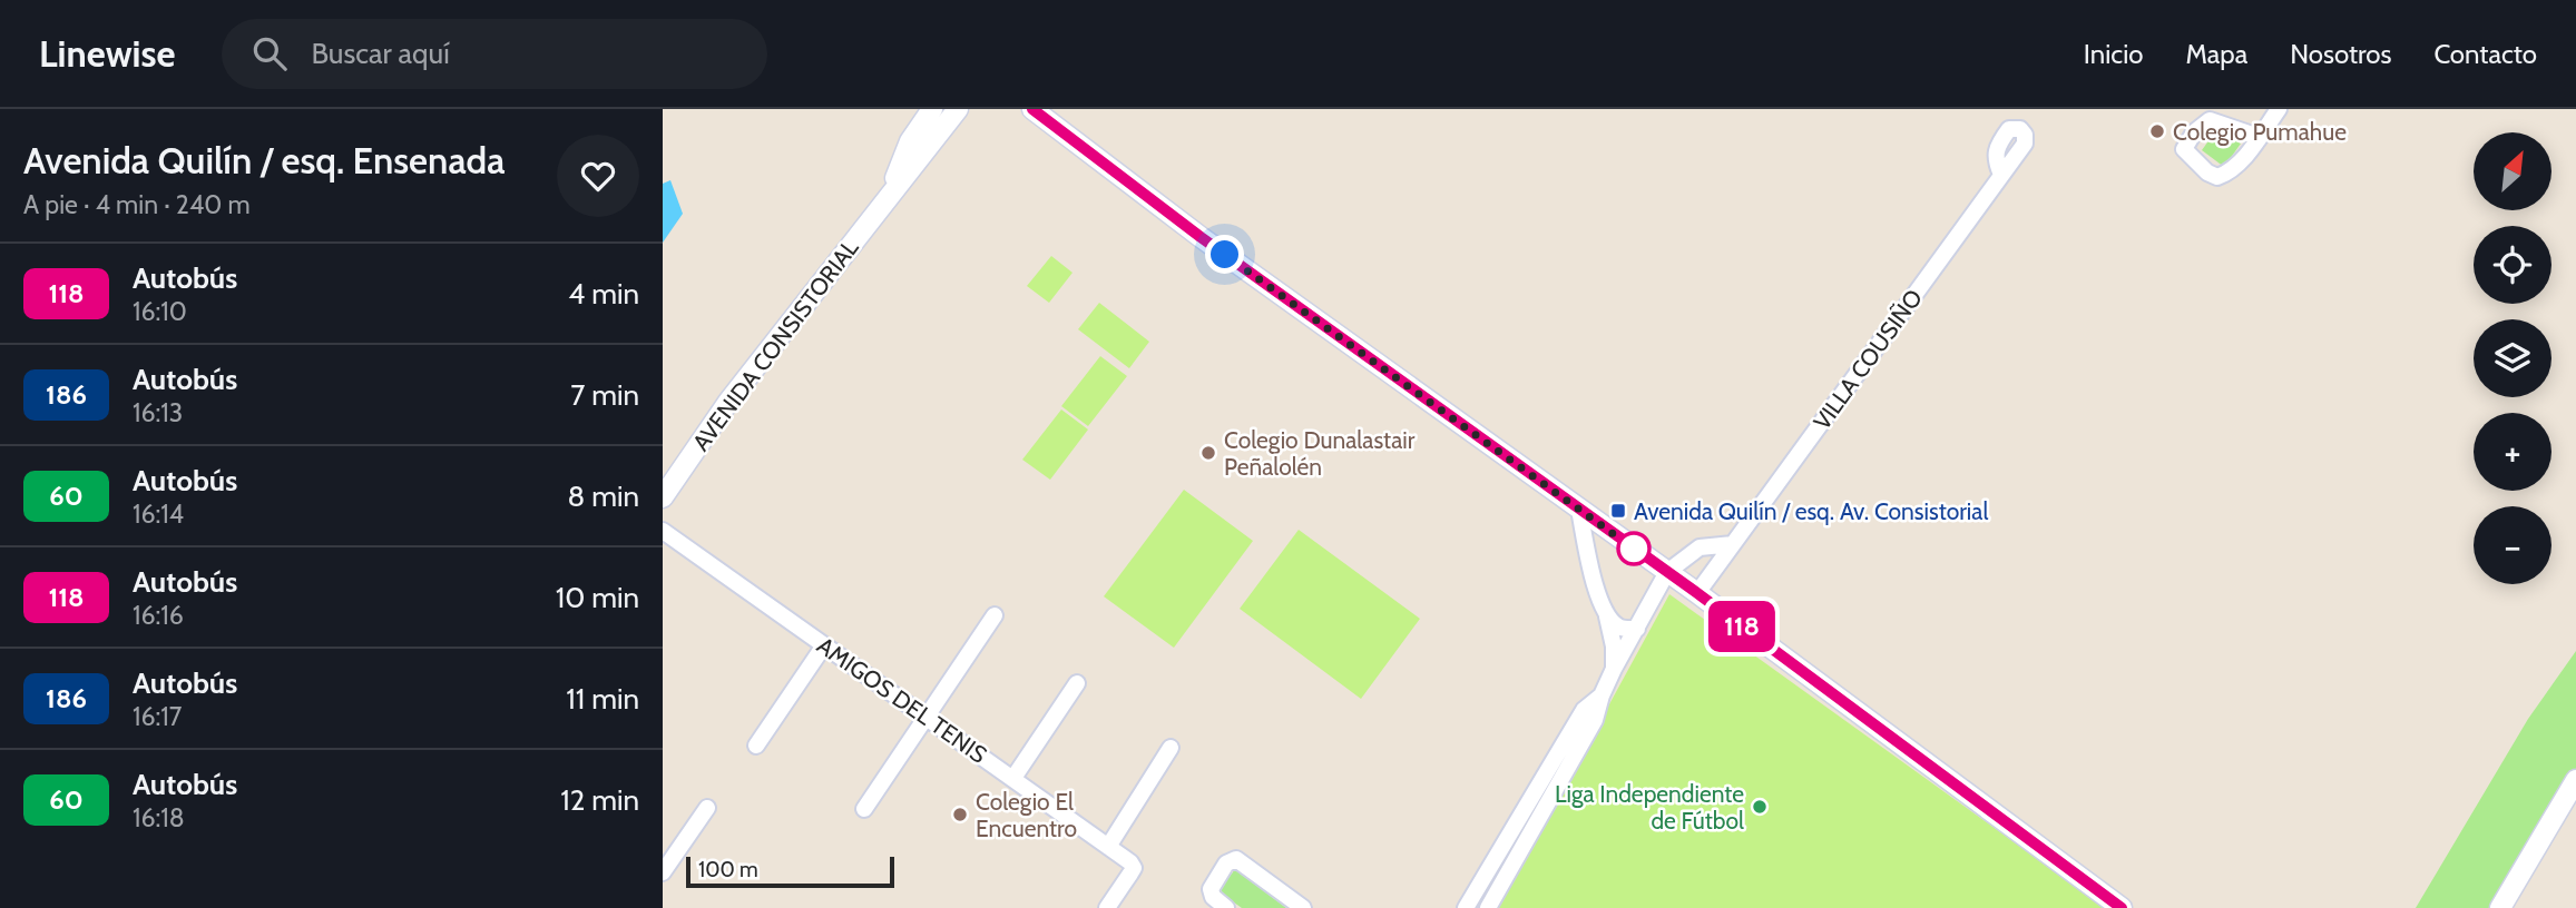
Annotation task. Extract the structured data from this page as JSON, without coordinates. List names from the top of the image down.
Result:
{
  "streets": {
    "street": ["AVENIDA CONSISTORIAL", "VILLA COUSIÑO", "AMIGOS DEL TENIS"]
  },
  "places": {
    "other": [
      "Colegio Pumahue",
      "Colegio Dunalastair Peñalolén",
      "Liga Independiente de Fútbol",
      "Colegio El Encuentro"
    ],
    "transit": ["Avenida Quilín / esq. Av. Consistorial"]
  },
  "lines": ["bus line 118"],
  "scale_bar": "100 m",
  "north": "top right",
  "page": {
    "header": "Linewise",
    "search": "Buscar aquí",
    "nav": [
      "Inicio",
      "Mapa",
      "Nosotros",
      "Contacto"
    ],
    "heading": ["Avenida Quilín / esq. Ensenada", "A pie · 4 min · 240 m"],
    "on_map": "118",
    "map_buttons": ["+", "−"],
    "list": [
      {
        "mark": "118",
        "name": "Autobús",
        "note": "16:10",
        "value": "4 min"
      },
      {
        "mark": "186",
        "name": "Autobús",
        "note": "16:13",
        "value": "7 min"
      },
      {
        "mark": "60",
        "name": "Autobús",
        "note": "16:14",
        "value": "8 min"
      },
      {
        "mark": "118",
        "name": "Autobús",
        "note": "16:16",
        "value": "10 min"
      },
      {
        "mark": "186",
        "name": "Autobús",
        "note": "16:17",
        "value": "11 min"
      },
      {
        "mark": "60",
        "name": "Autobús",
        "note": "16:18",
        "value": "12 min"
      }
    ],
    "scale": "100 m"
  }
}
